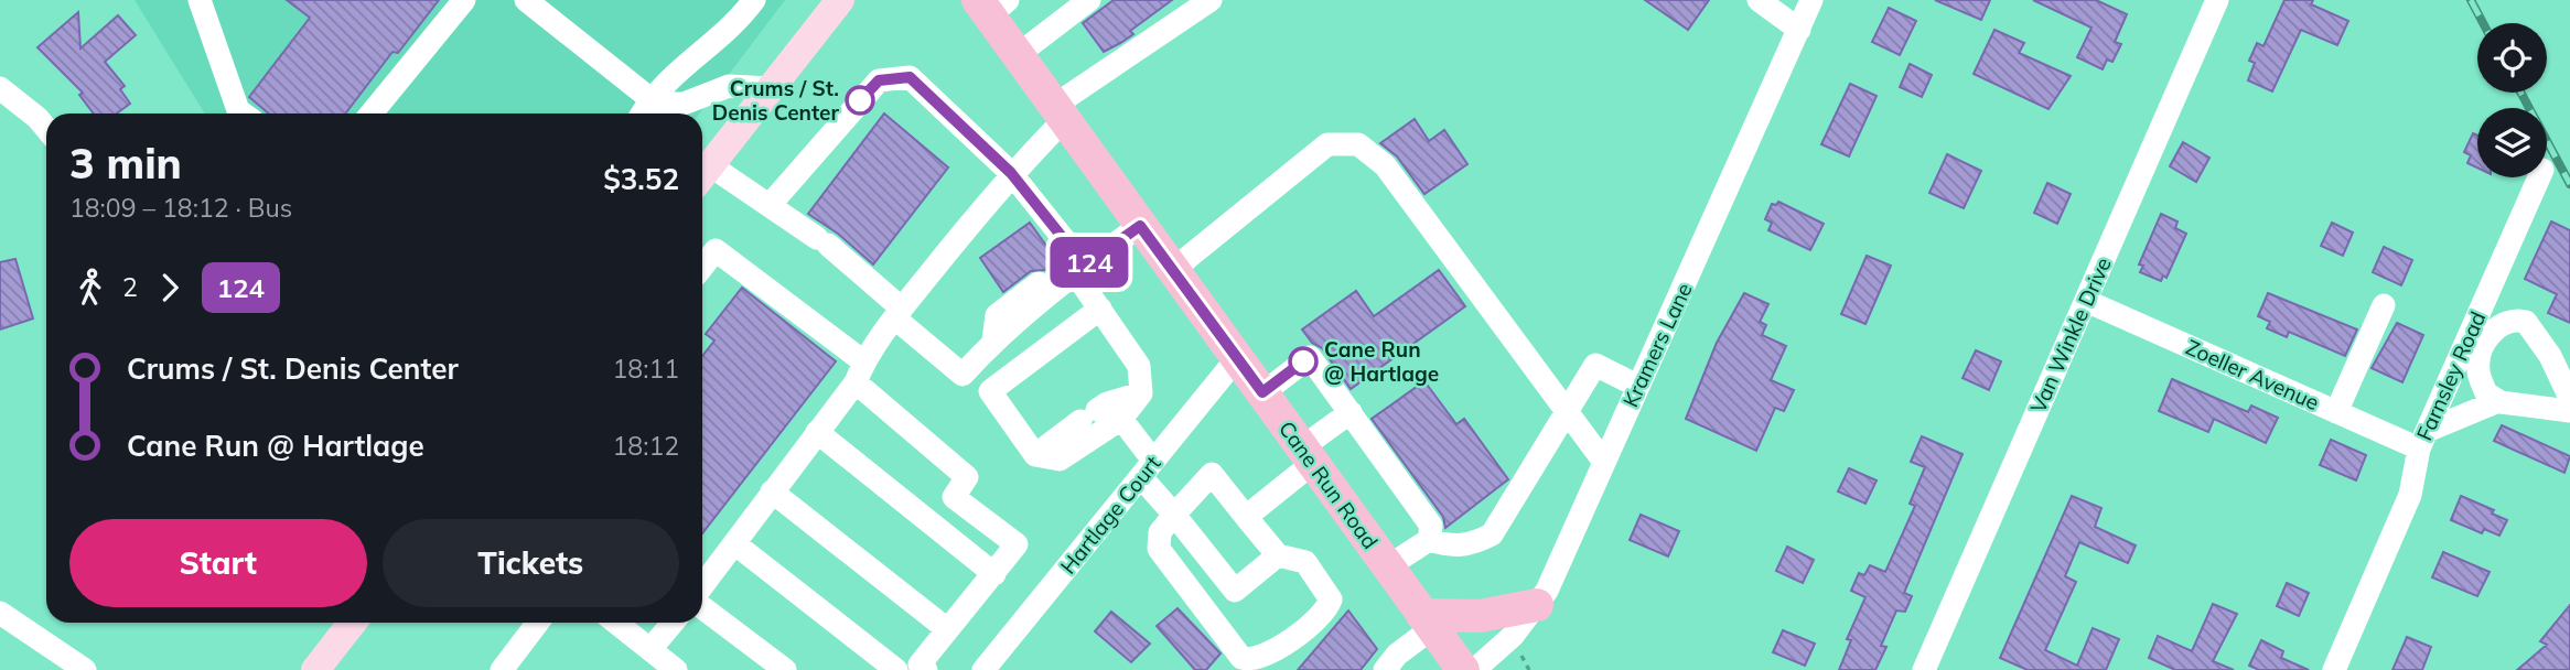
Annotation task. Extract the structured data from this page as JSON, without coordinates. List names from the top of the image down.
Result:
{
  "streets": {
    "highway": ["Cane Run Road"],
    "street": [
      "Van Winkle Drive",
      "Kramers Lane",
      "Zoeller Avenue",
      "Farnsley Road",
      "Hartlage Court"
    ]
  },
  "crossings": [
    ["Van Winkle Drive", "Zoeller Avenue"],
    ["Zoeller Avenue", "Farnsley Road"],
    ["Cane Run Road", "Hartlage Court"]
  ],
  "places": ["Crums / St. Denis Center", "Cane Run @ Hartlage"],
  "lines": ["bus line 124"],
  "page": {
    "on_map": "124",
    "heading": ["3 min", "18:09 – 18:12 · Bus", "$3.52"],
    "legs": ["2", "124"],
    "list": [
      {
        "name": "Crums / St. Denis Center",
        "value": "18:11"
      },
      {
        "name": "Cane Run @ Hartlage",
        "value": "18:12"
      }
    ],
    "buttons": ["Start", "Tickets"]
  }
}
